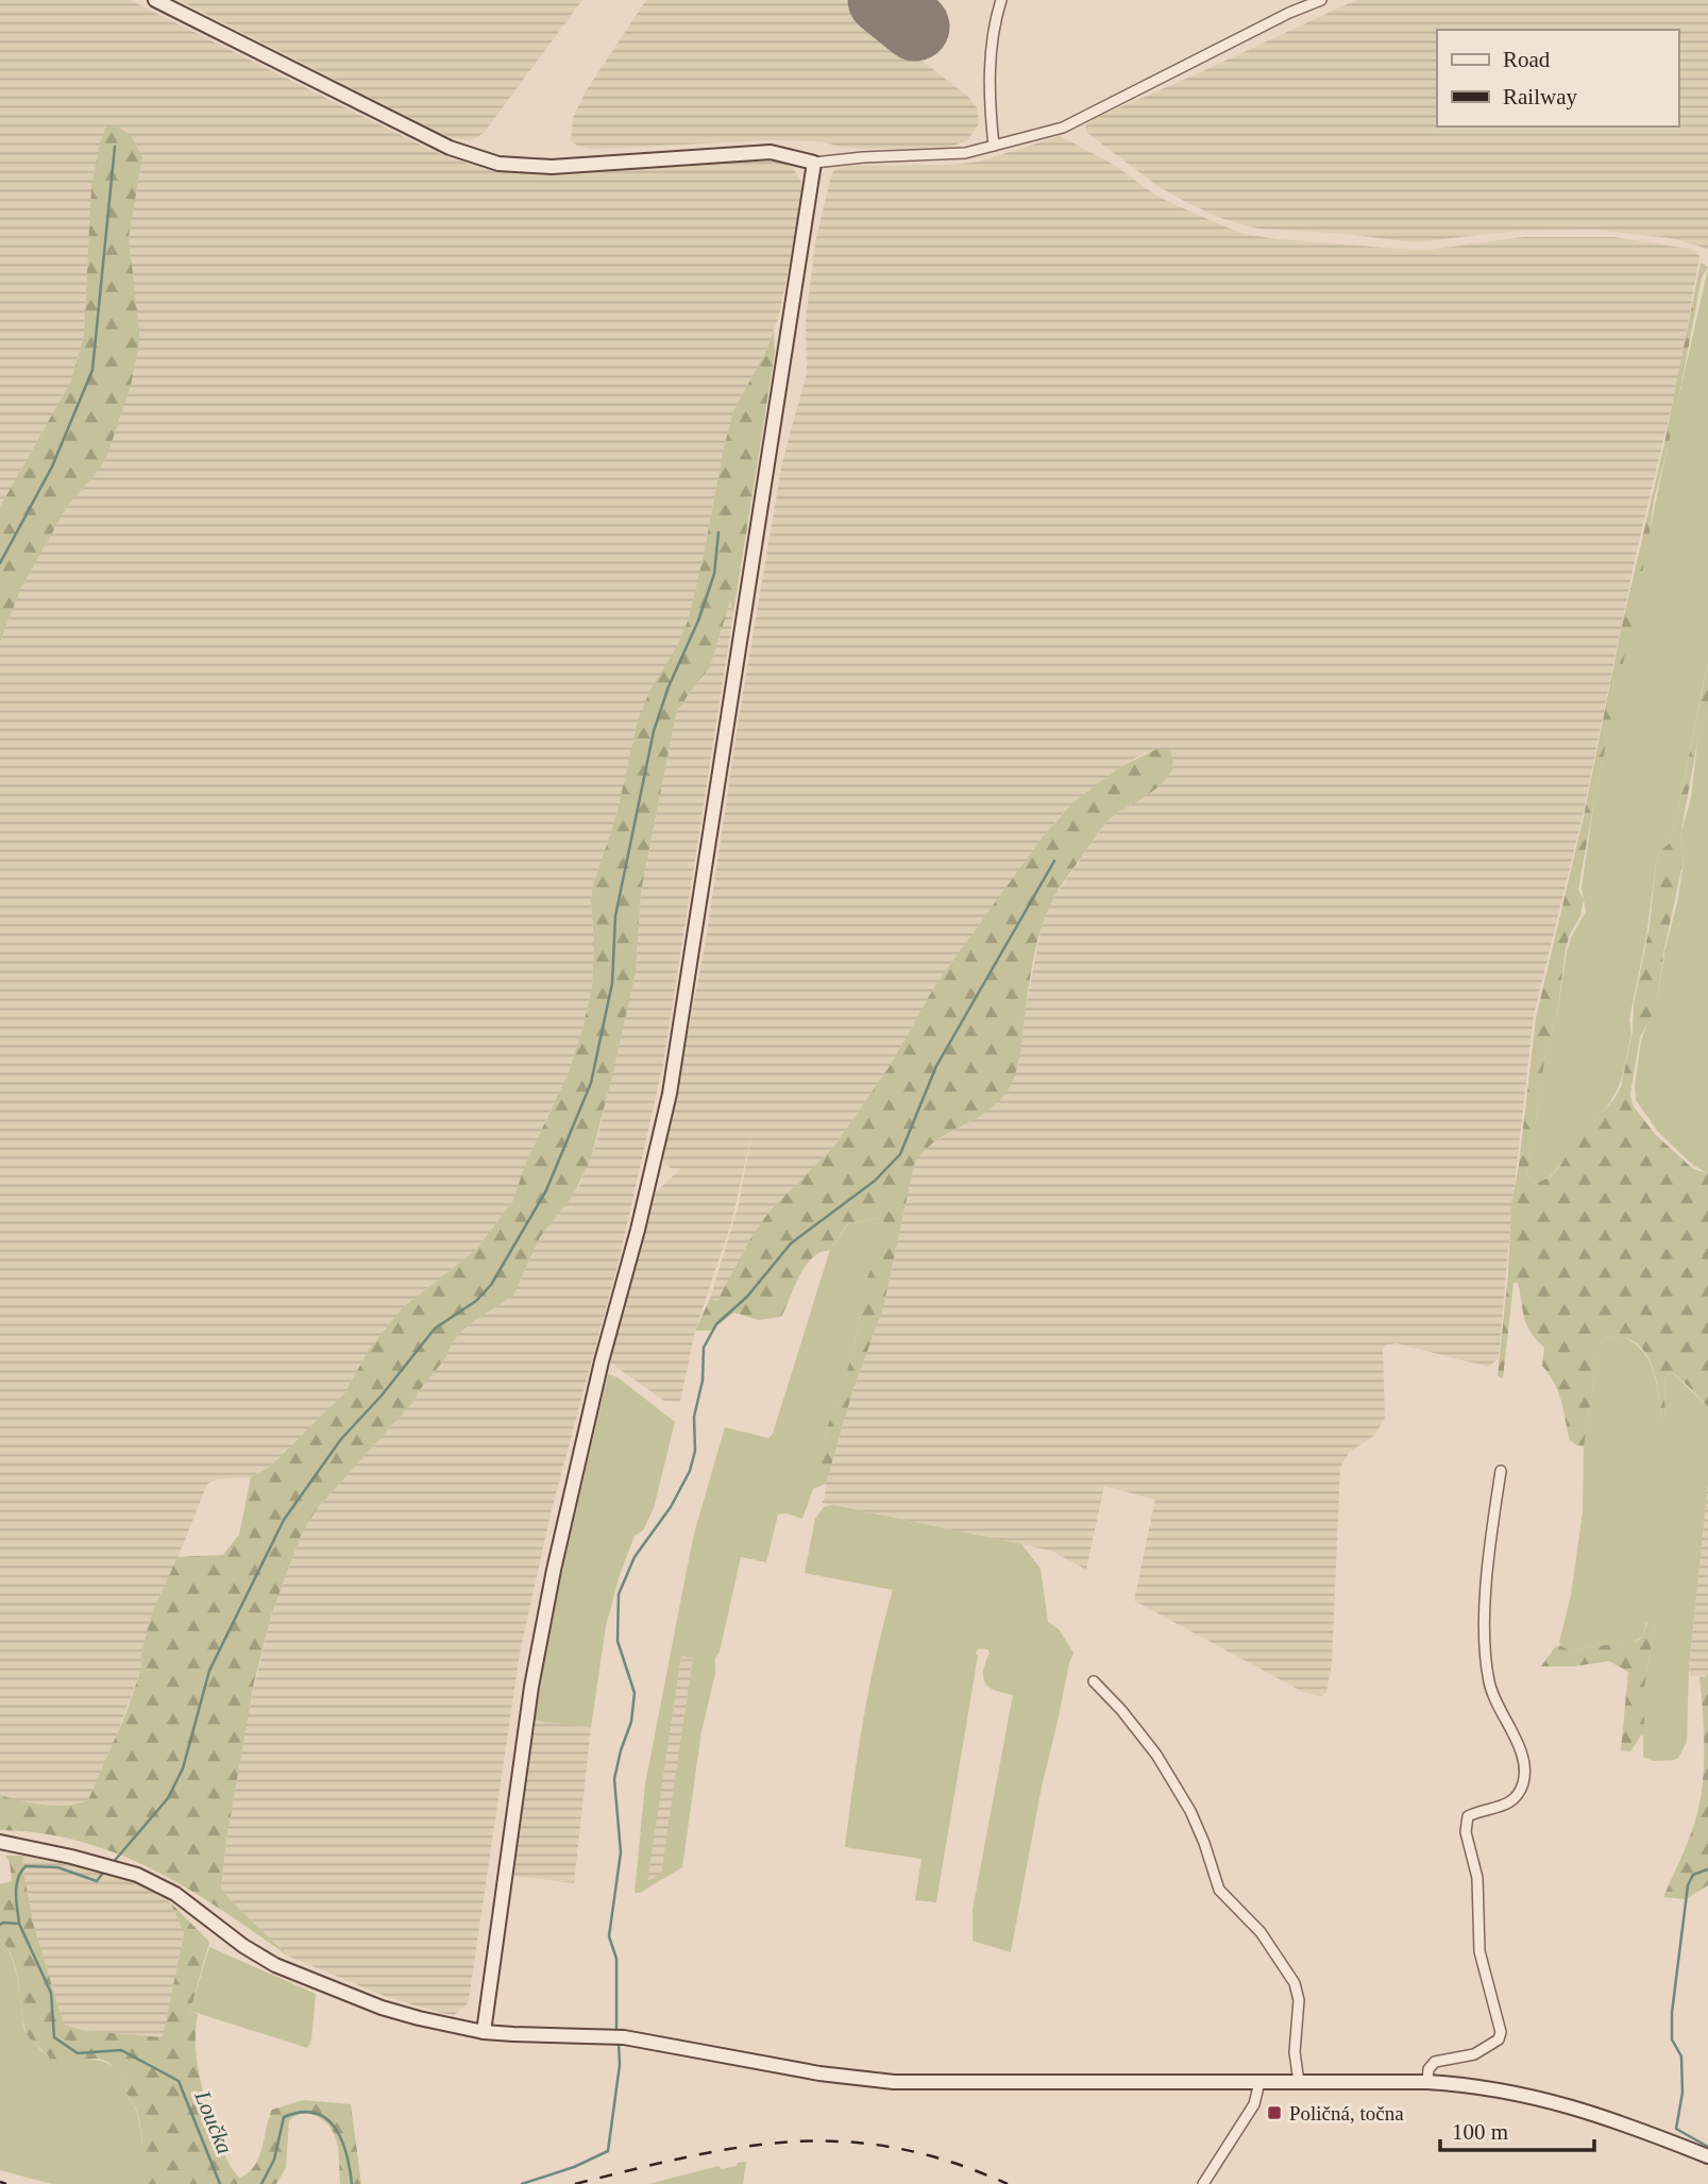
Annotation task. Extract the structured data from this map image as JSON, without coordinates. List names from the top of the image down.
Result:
{
  "water": ["Loučka"],
  "places": {
    "transit": ["Poličná, točna"]
  },
  "legend": ["Road", "Railway"],
  "scale_bar": "100 m"
}
